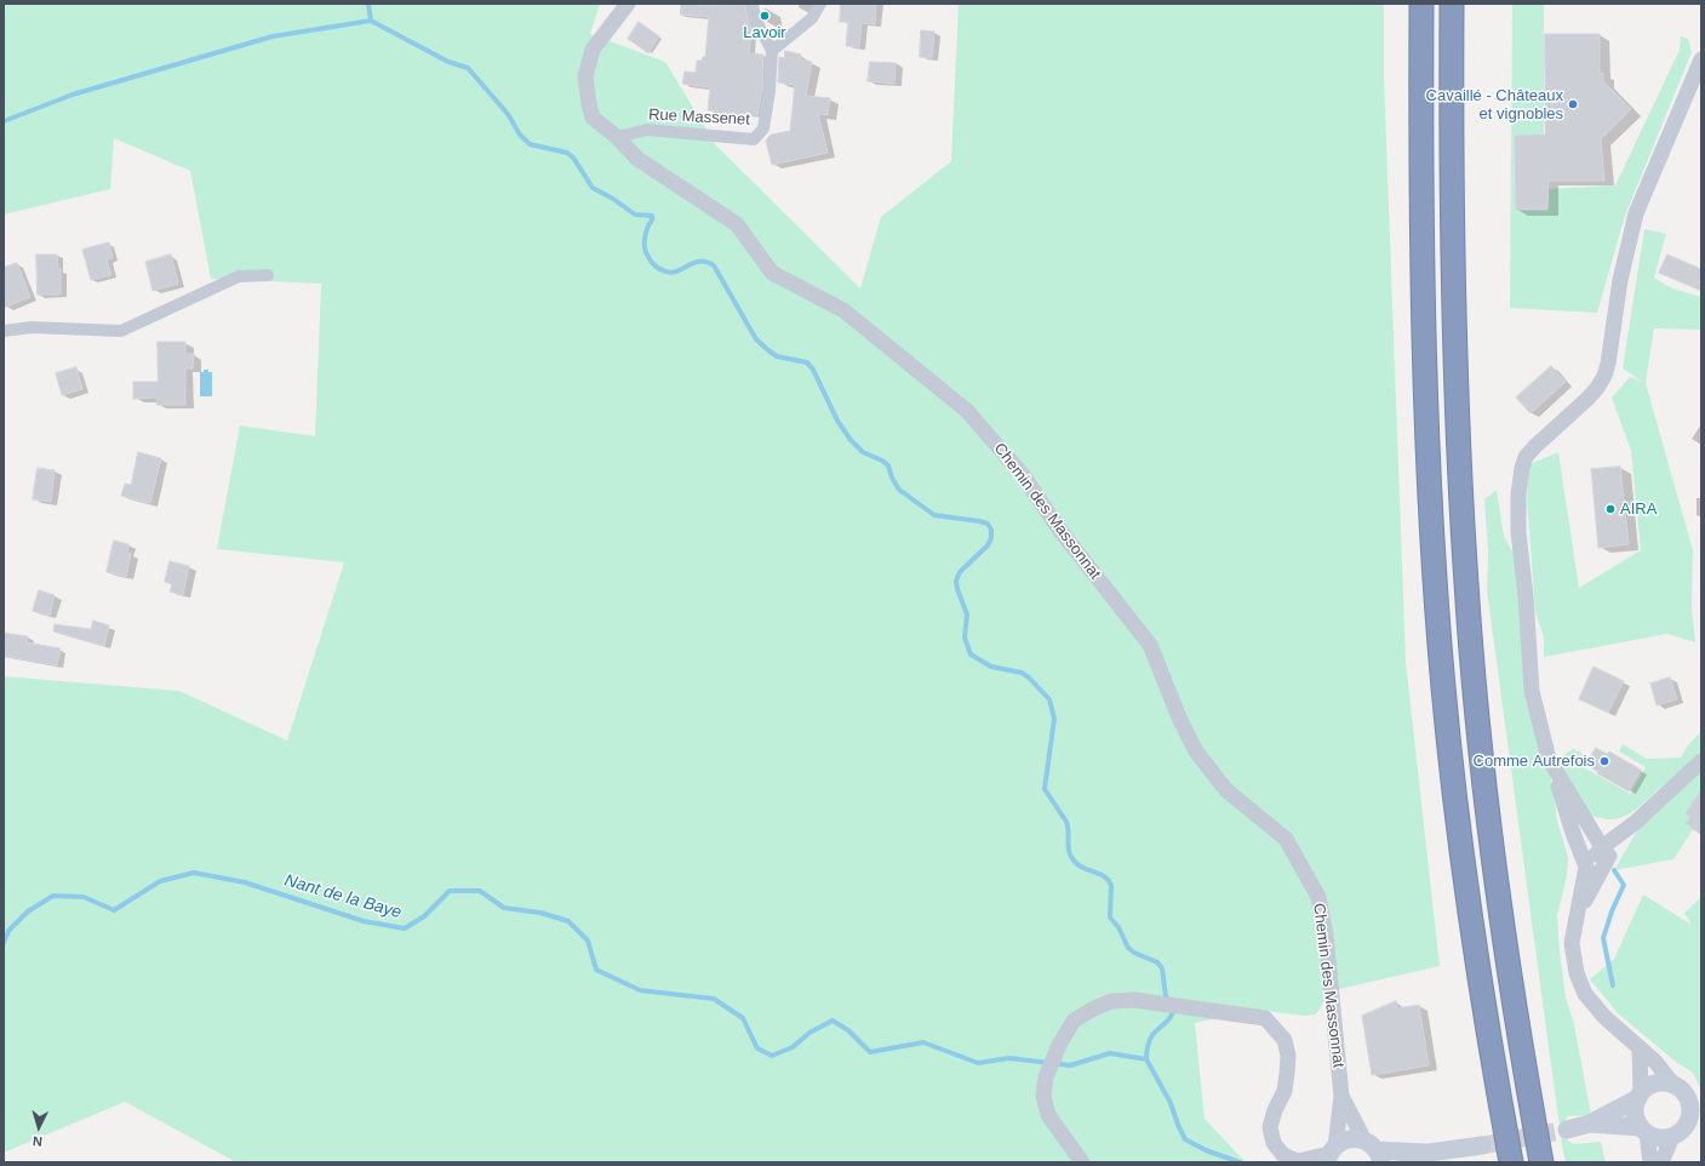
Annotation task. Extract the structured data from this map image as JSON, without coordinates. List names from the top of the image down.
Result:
{
  "streets": {
    "street": ["Rue Massenet", "Chemin des Massonnat"]
  },
  "crossings": [
    ["Rue Massenet", "Chemin des Massonnat"]
  ],
  "water": ["Nant de la Baye"],
  "places": [
    "Lavoir",
    "Cavaillé - Châteaux et vignobles",
    "AIRA",
    "Comme Autrefois"
  ],
  "north": "bottom"
}
